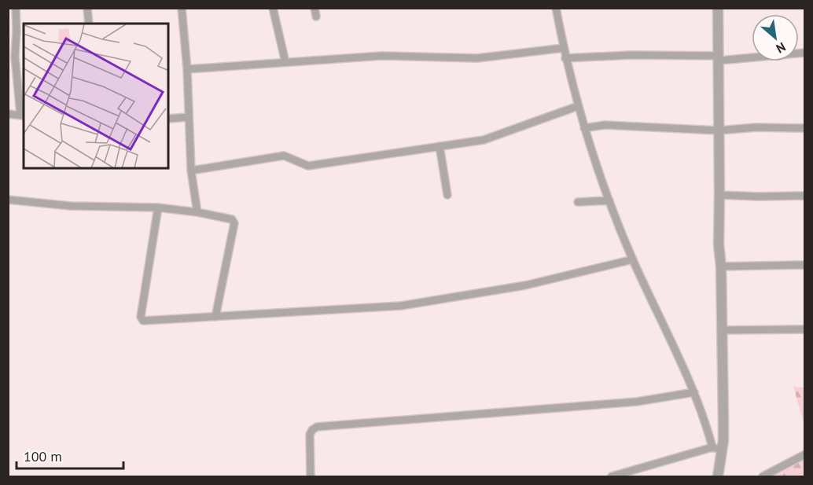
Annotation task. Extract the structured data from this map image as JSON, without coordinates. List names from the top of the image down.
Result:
{
  "scale_bar": "100 m",
  "north": "bottom right"
}
